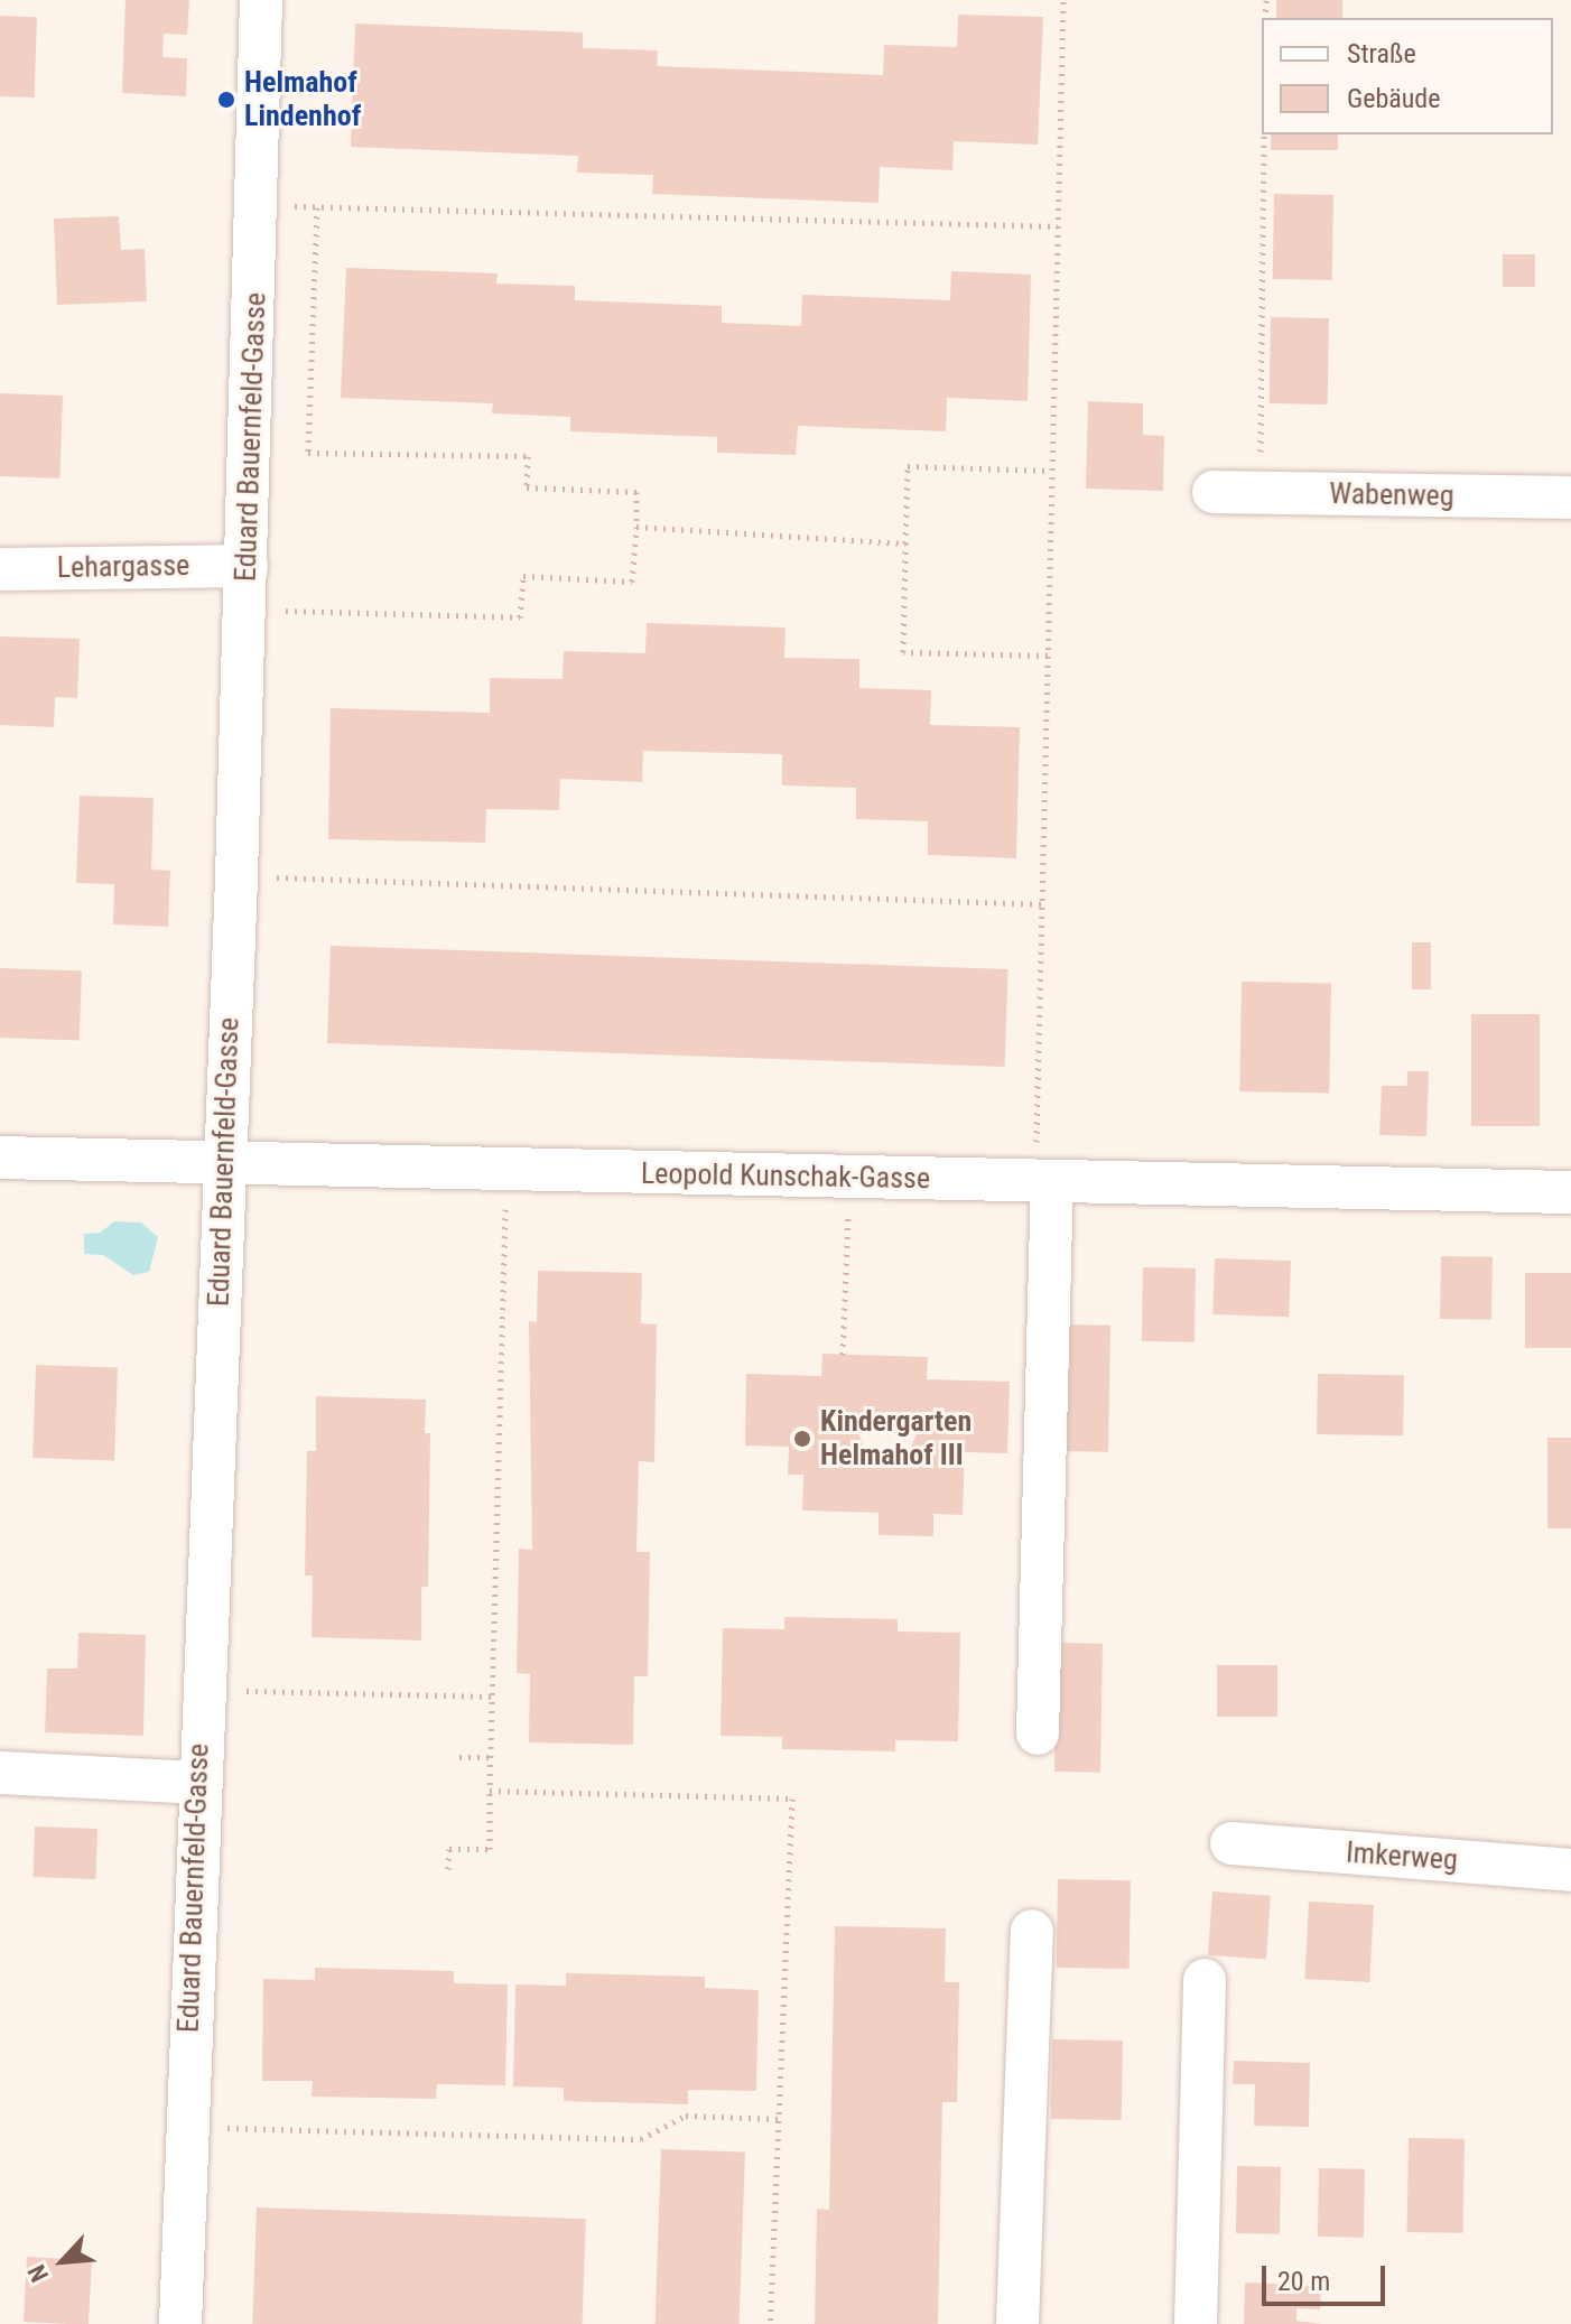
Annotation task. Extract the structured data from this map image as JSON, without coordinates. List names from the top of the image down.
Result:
{
  "streets": {
    "street": [
      "Eduard Bauernfeld-Gasse",
      "Wabenweg",
      "Lehargasse",
      "Leopold Kunschak-Gasse",
      "Imkerweg"
    ]
  },
  "crossings": [
    ["Eduard Bauernfeld-Gasse", "Lehargasse"],
    ["Eduard Bauernfeld-Gasse", "Leopold Kunschak-Gasse"]
  ],
  "places": ["Helmahof Lindenhof", "Kindergarten Helmahof III"],
  "legend": ["Straße", "Gebäude"],
  "scale_bar": "20 m",
  "north": "bottom left"
}
